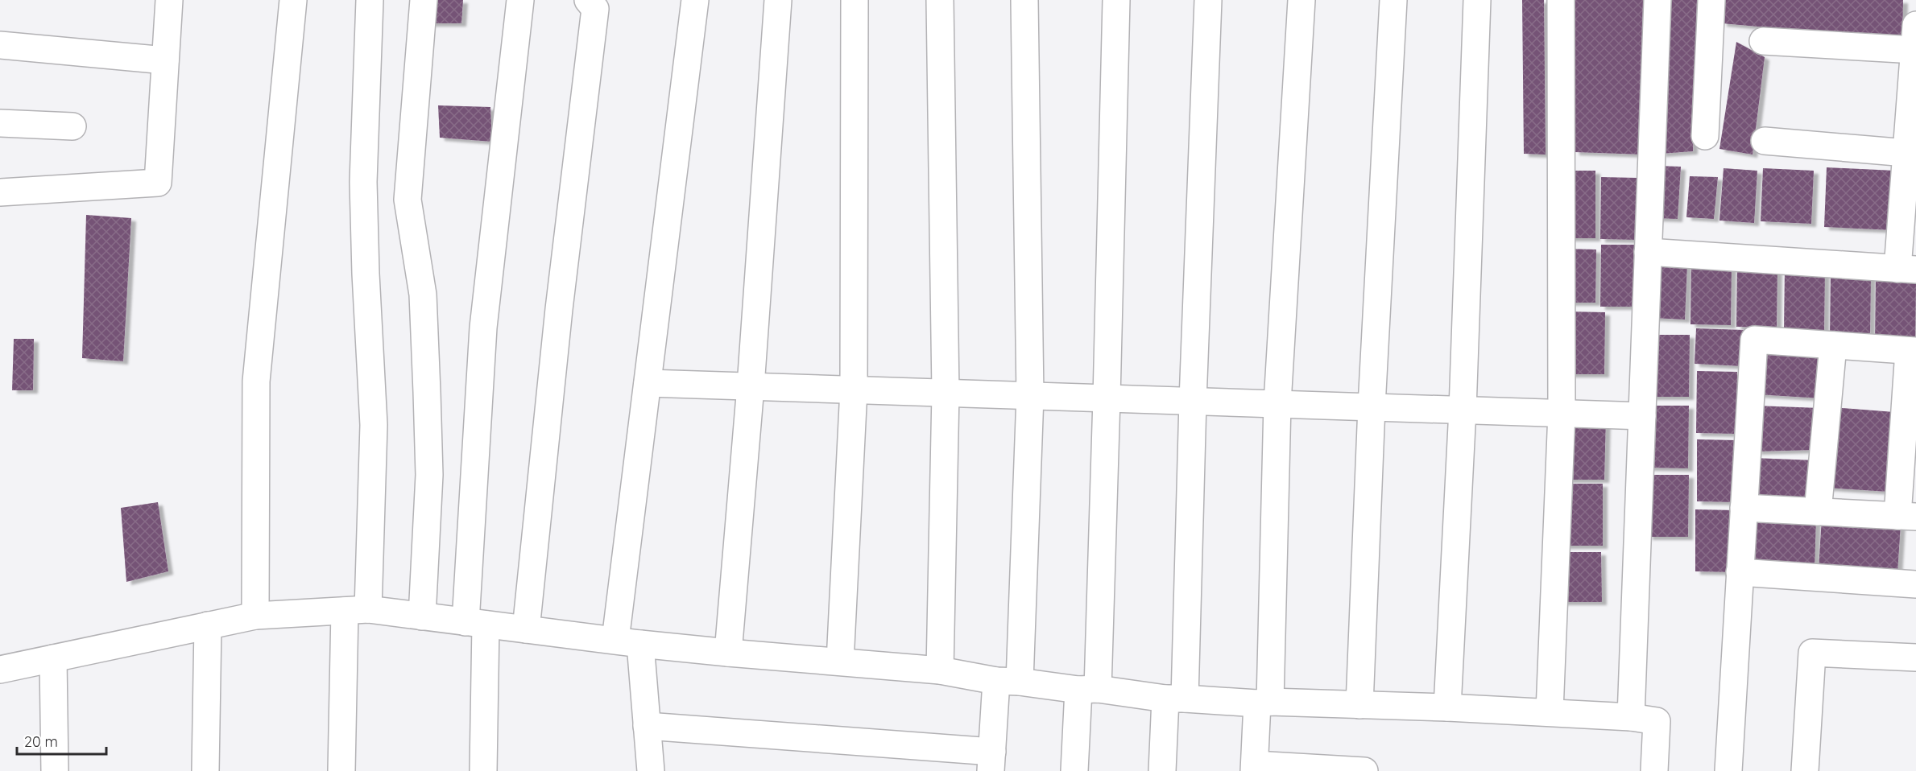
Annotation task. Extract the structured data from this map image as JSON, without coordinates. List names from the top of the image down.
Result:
{
  "scale_bar": "20 m"
}
